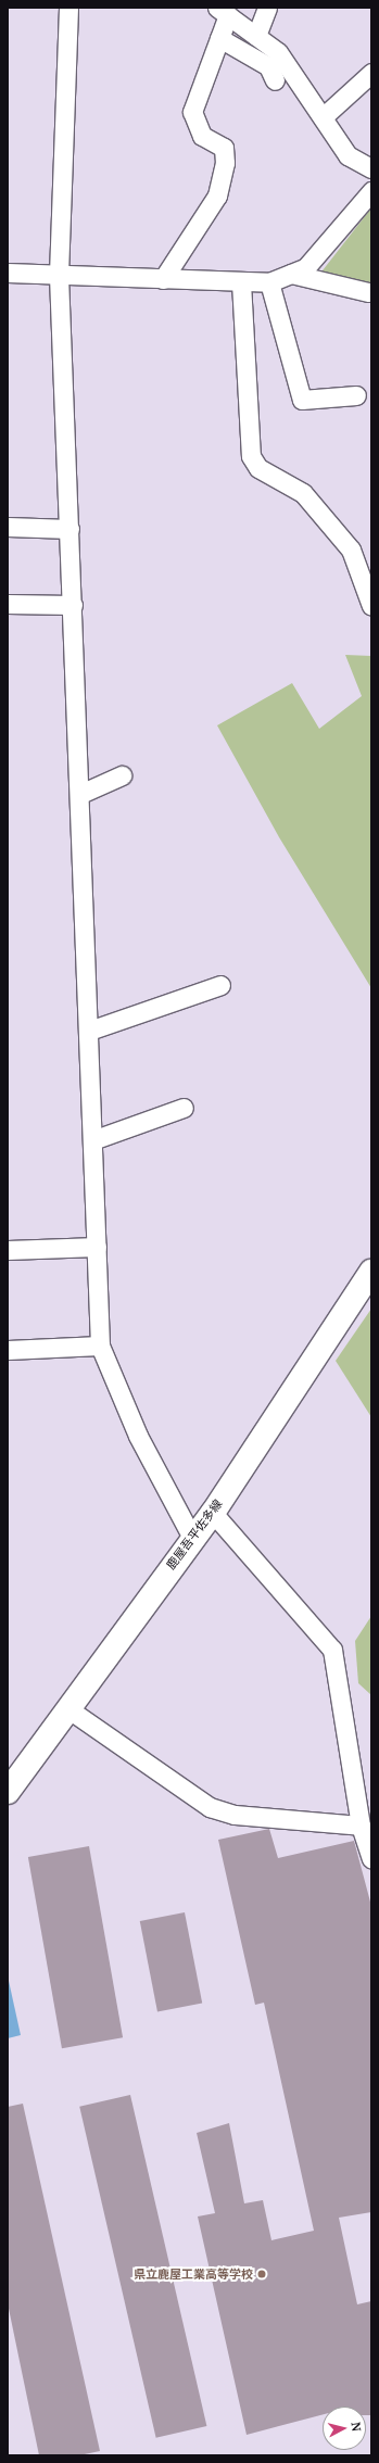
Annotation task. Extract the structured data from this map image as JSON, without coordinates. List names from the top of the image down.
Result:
{
  "streets": {
    "main road": ["鹿屋吾平佐多線"]
  },
  "places": ["県立鹿屋工業高等学校"],
  "north": "right"
}
